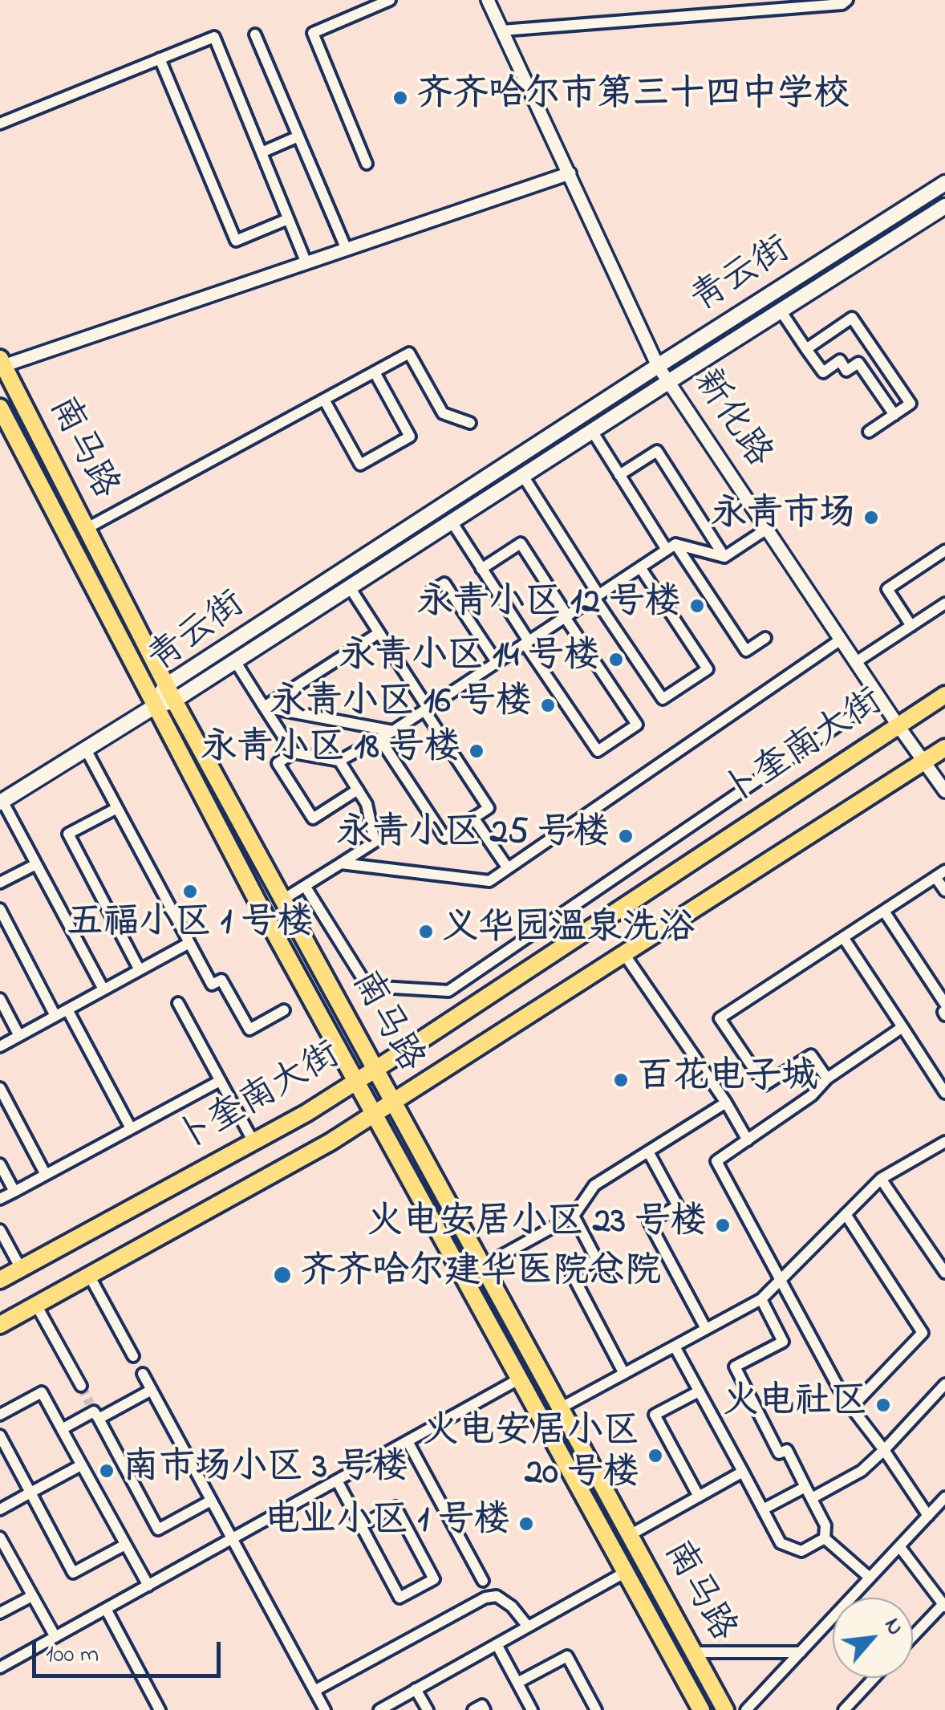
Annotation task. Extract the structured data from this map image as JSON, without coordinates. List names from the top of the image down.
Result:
{
  "streets": {
    "main road": ["青云街", "南马路", "卜奎南大街"],
    "street": ["新化路"]
  },
  "crossings": [
    ["青云街", "新化路"],
    ["青云街", "南马路"],
    ["新化路", "卜奎南大街"],
    ["南马路", "卜奎南大街"]
  ],
  "places": [
    "齐齐哈尔市第三十四中学校",
    "永青市场",
    "永青小区 12 号楼",
    "永青小区 14 号楼",
    "永青小区 16 号楼",
    "永青小区 18 号楼",
    "永青小区 25 号楼",
    "五福小区 1 号楼",
    "义华园温泉洗浴",
    "百花电子城",
    "火电安居小区 23 号楼",
    "齐齐哈尔建华医院总院",
    "火电社区",
    "火电安居小区 20 号楼",
    "南市场小区 3 号楼",
    "电业小区 1 号楼"
  ],
  "scale_bar": "100 m",
  "north": "top right"
}
